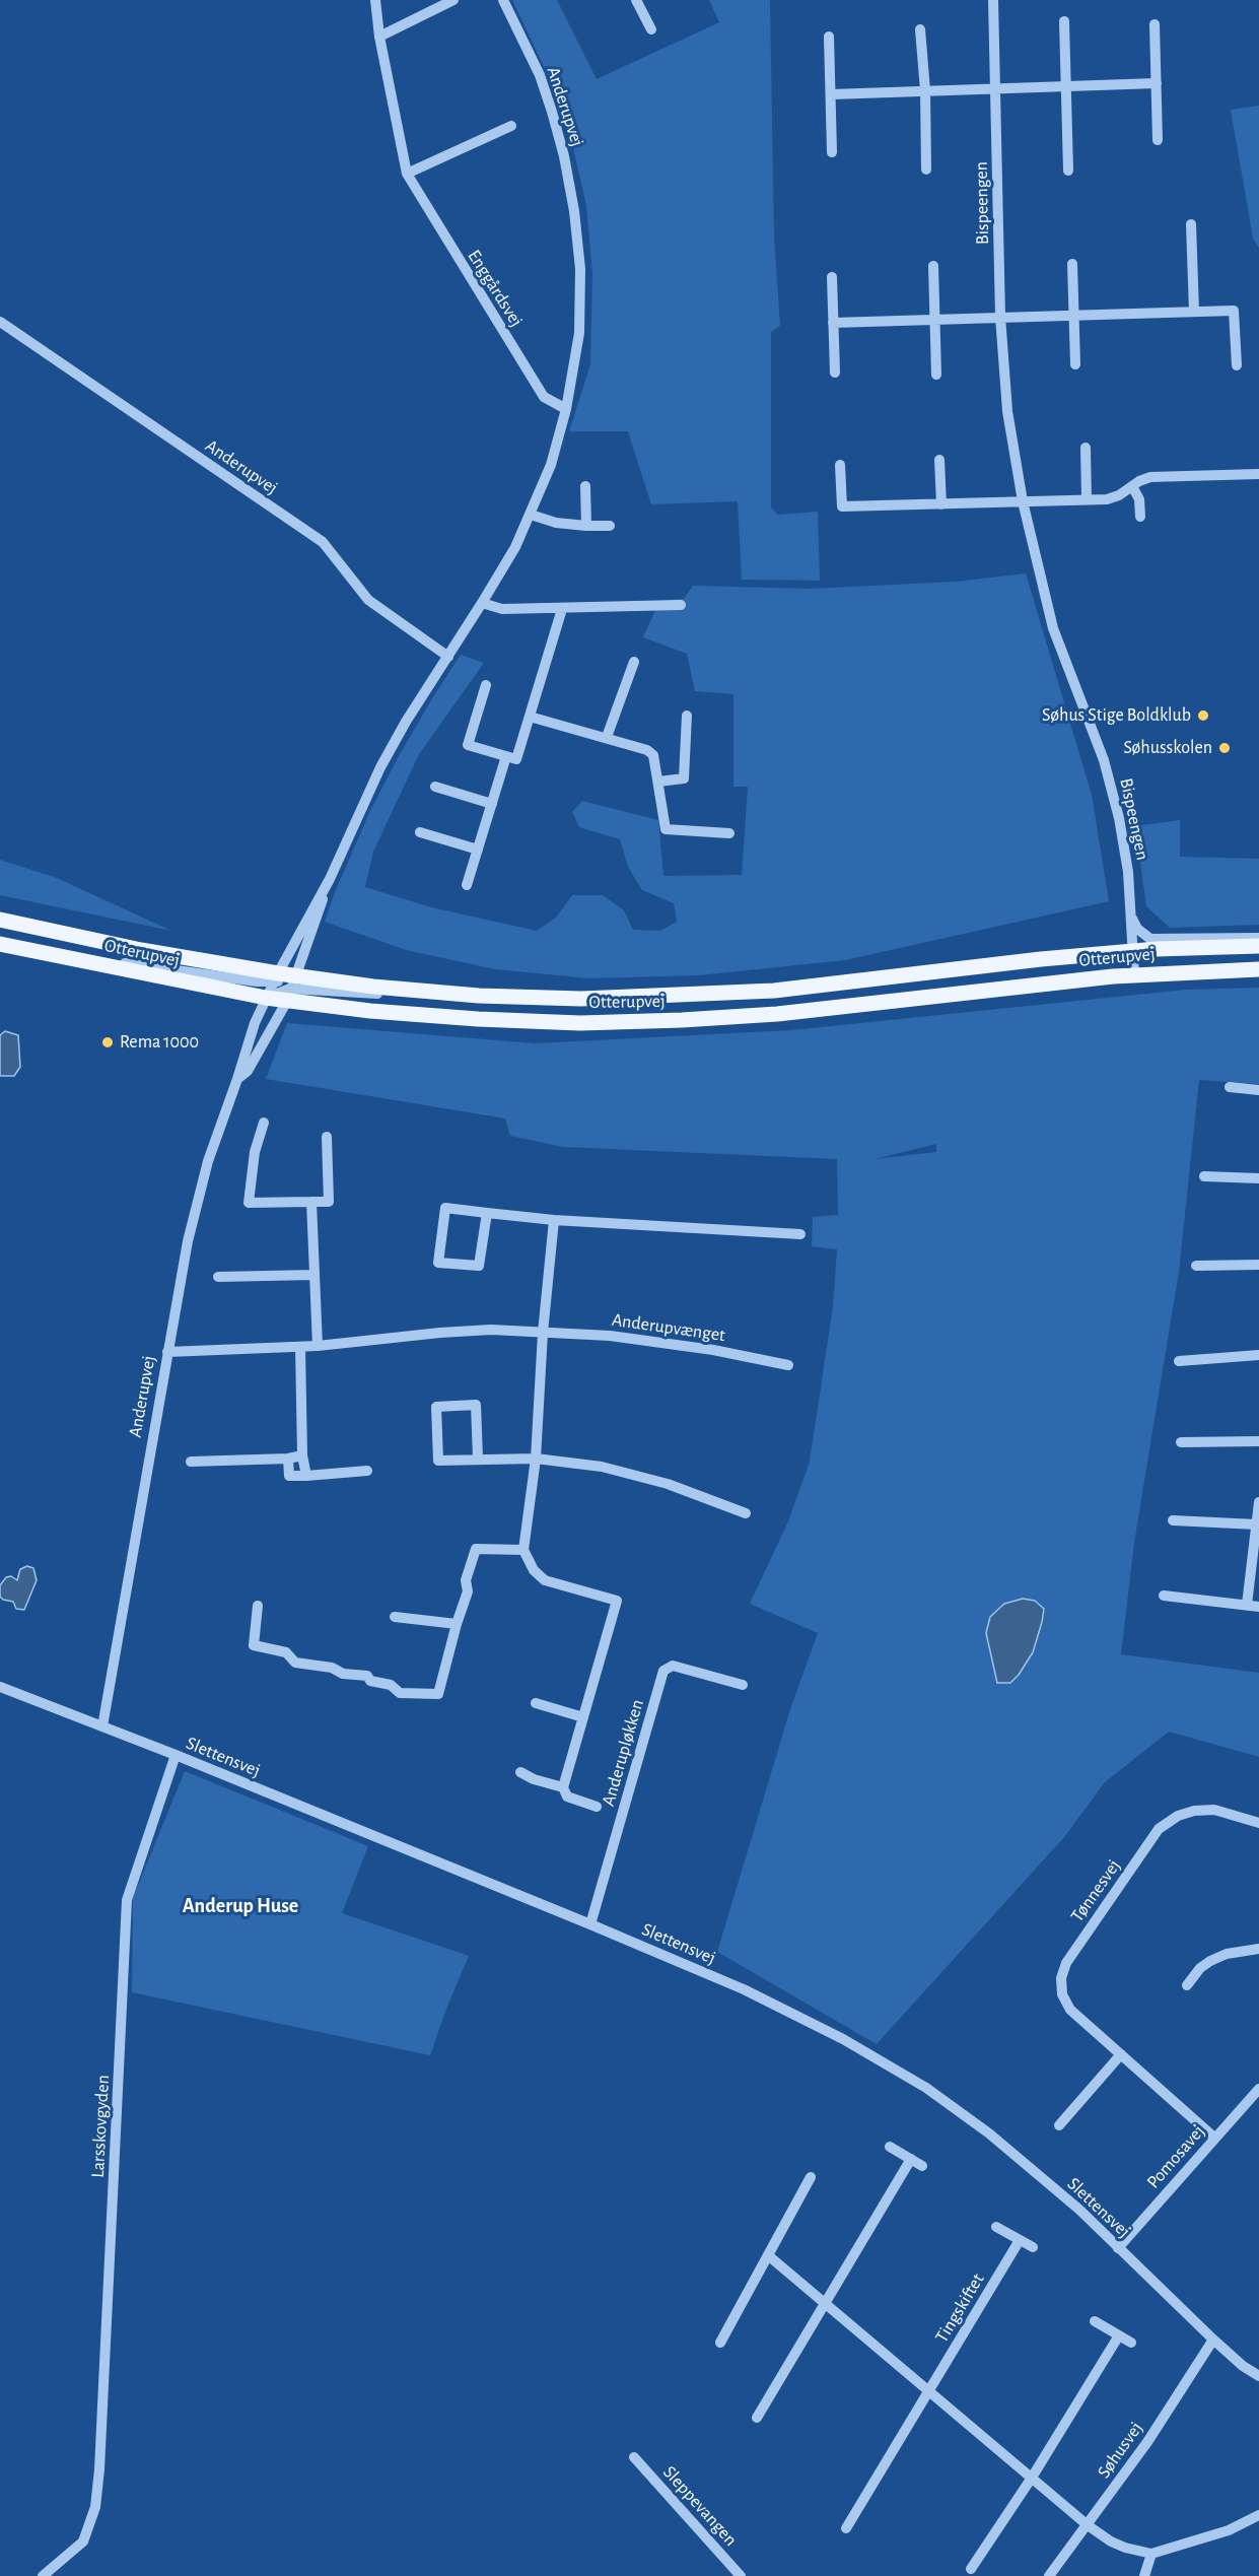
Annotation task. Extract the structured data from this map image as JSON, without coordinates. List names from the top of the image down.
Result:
{
  "streets": {
    "main road": ["Otterupvej"],
    "street": [
      "Anderupvej",
      "Bispeengen",
      "Enggårdsvej",
      "Anderupvænget",
      "Anderupløkken",
      "Slettensvej",
      "Tønnesvej",
      "Larsskovgyden",
      "Pomosavej",
      "Tingskiftet",
      "Søhusvej",
      "Sleppevangen"
    ]
  },
  "crossings": [
    ["Anderupvej", "Enggårdsvej"],
    ["Anderupvej", "Otterupvej"],
    ["Anderupvej", "Anderupvænget"],
    ["Anderupvej", "Slettensvej"],
    ["Bispeengen", "Otterupvej"],
    ["Anderupløkken", "Slettensvej"],
    ["Slettensvej", "Larsskovgyden"],
    ["Slettensvej", "Pomosavej"],
    ["Slettensvej", "Søhusvej"],
    ["Tønnesvej", "Pomosavej"]
  ],
  "districts": ["Anderup Huse"],
  "places": ["Søhus Stige Boldklub", "Søhusskolen", "Rema 1000"]
}
